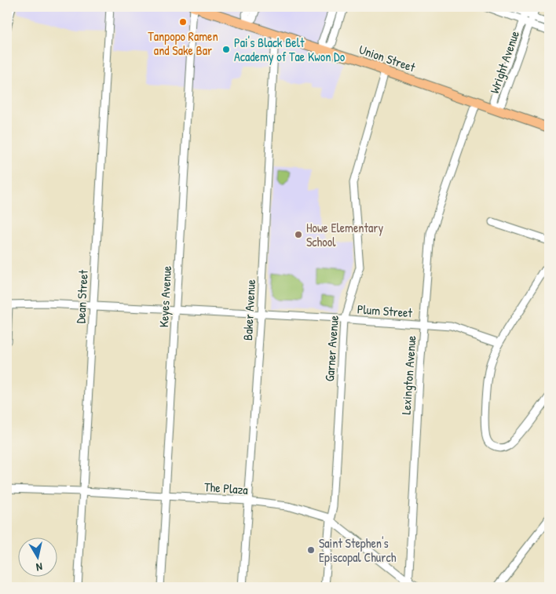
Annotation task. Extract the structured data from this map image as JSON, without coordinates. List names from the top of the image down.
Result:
{
  "streets": {
    "main road": ["Union Street"],
    "street": [
      "Wright Avenue",
      "Dean Street",
      "Keyes Avenue",
      "Baker Avenue",
      "Plum Street",
      "Garner Avenue",
      "Lexington Avenue",
      "The Plaza"
    ]
  },
  "crossings": [
    ["Union Street", "Wright Avenue"],
    ["Union Street", "Keyes Avenue"],
    ["Union Street", "Baker Avenue"],
    ["Union Street", "Garner Avenue"],
    ["Union Street", "Lexington Avenue"],
    ["Dean Street", "Plum Street"],
    ["Dean Street", "The Plaza"],
    ["Keyes Avenue", "Plum Street"],
    ["Keyes Avenue", "The Plaza"],
    ["Baker Avenue", "Plum Street"],
    ["Baker Avenue", "The Plaza"],
    ["Plum Street", "Garner Avenue"],
    ["Plum Street", "Lexington Avenue"],
    ["Garner Avenue", "The Plaza"],
    ["Lexington Avenue", "The Plaza"]
  ],
  "places": [
    "Tanpopo Ramen and Sake Bar",
    "Pai's Black Belt Academy of Tae Kwon Do",
    "Howe Elementary School",
    "Saint Stephen's Episcopal Church"
  ],
  "north": "bottom"
}
